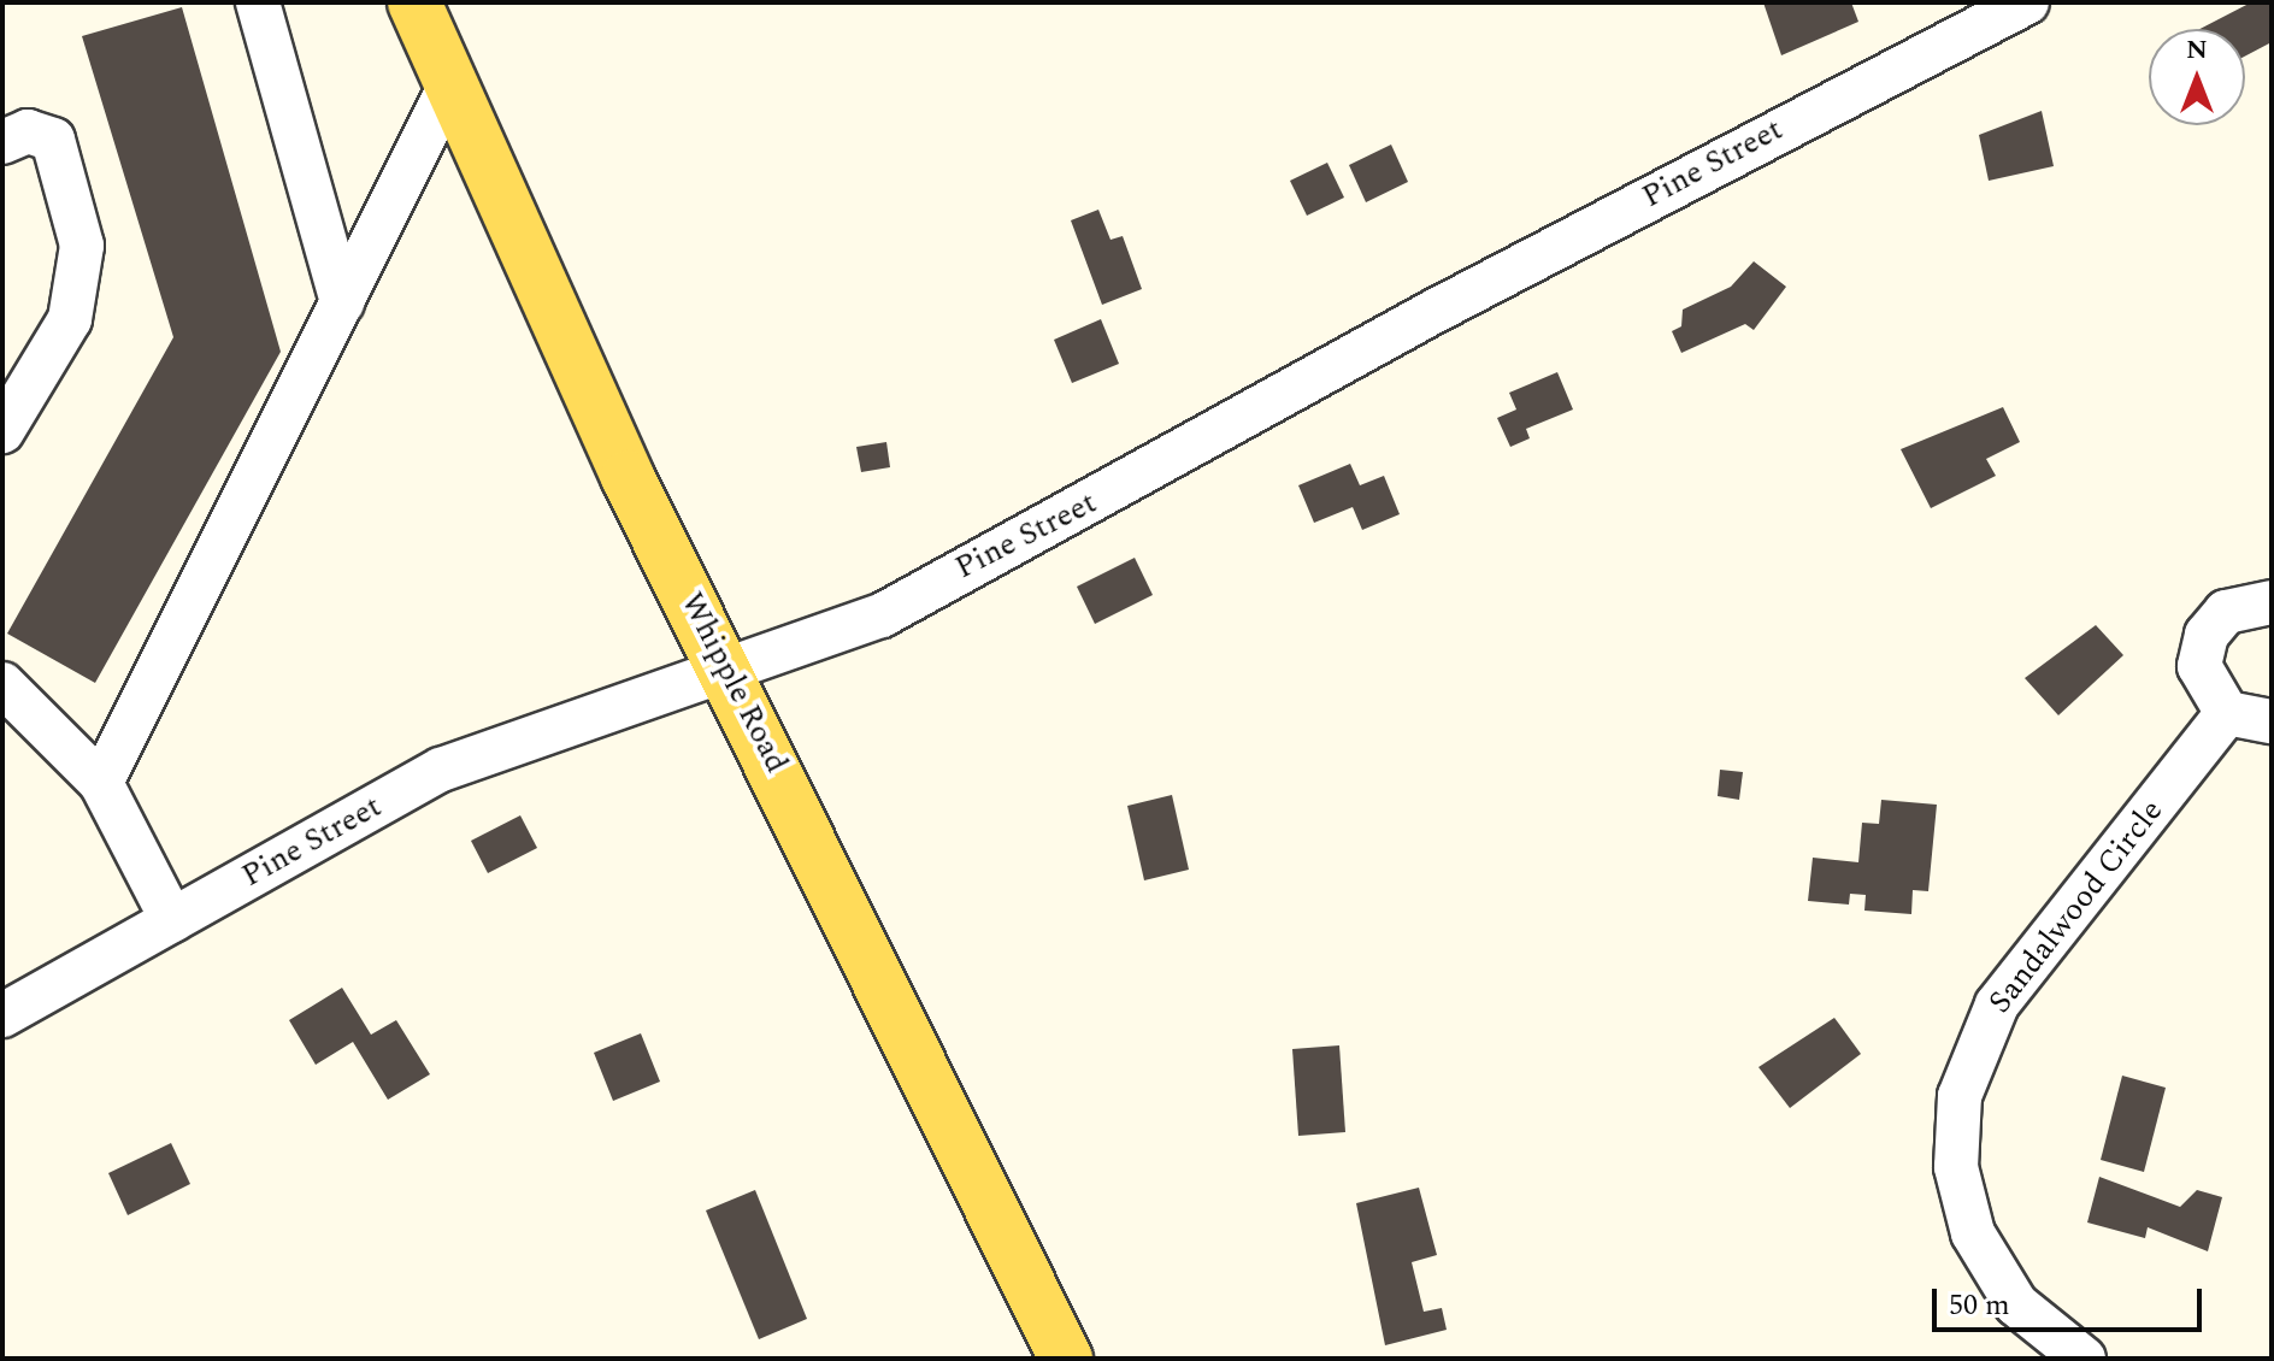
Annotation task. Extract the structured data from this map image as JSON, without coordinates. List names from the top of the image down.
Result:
{
  "streets": {
    "main road": ["Whipple Road"],
    "street": ["Pine Street", "Sandalwood Circle"]
  },
  "crossings": [
    ["Pine Street", "Whipple Road"]
  ],
  "scale_bar": "50 m",
  "north": "top"
}
